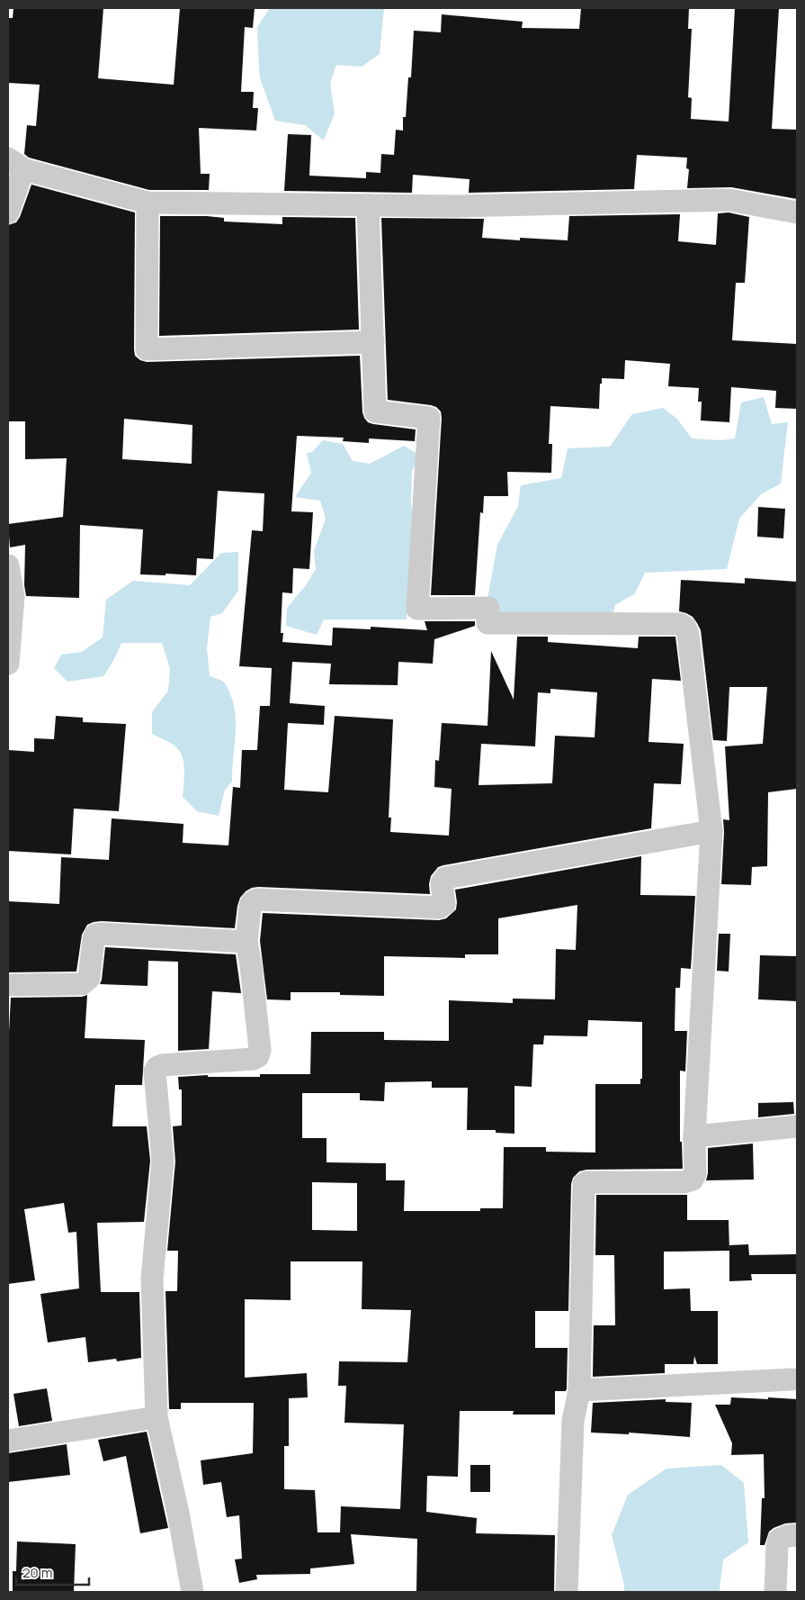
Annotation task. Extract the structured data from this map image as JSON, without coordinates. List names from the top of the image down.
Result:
{
  "scale_bar": "20 m"
}
